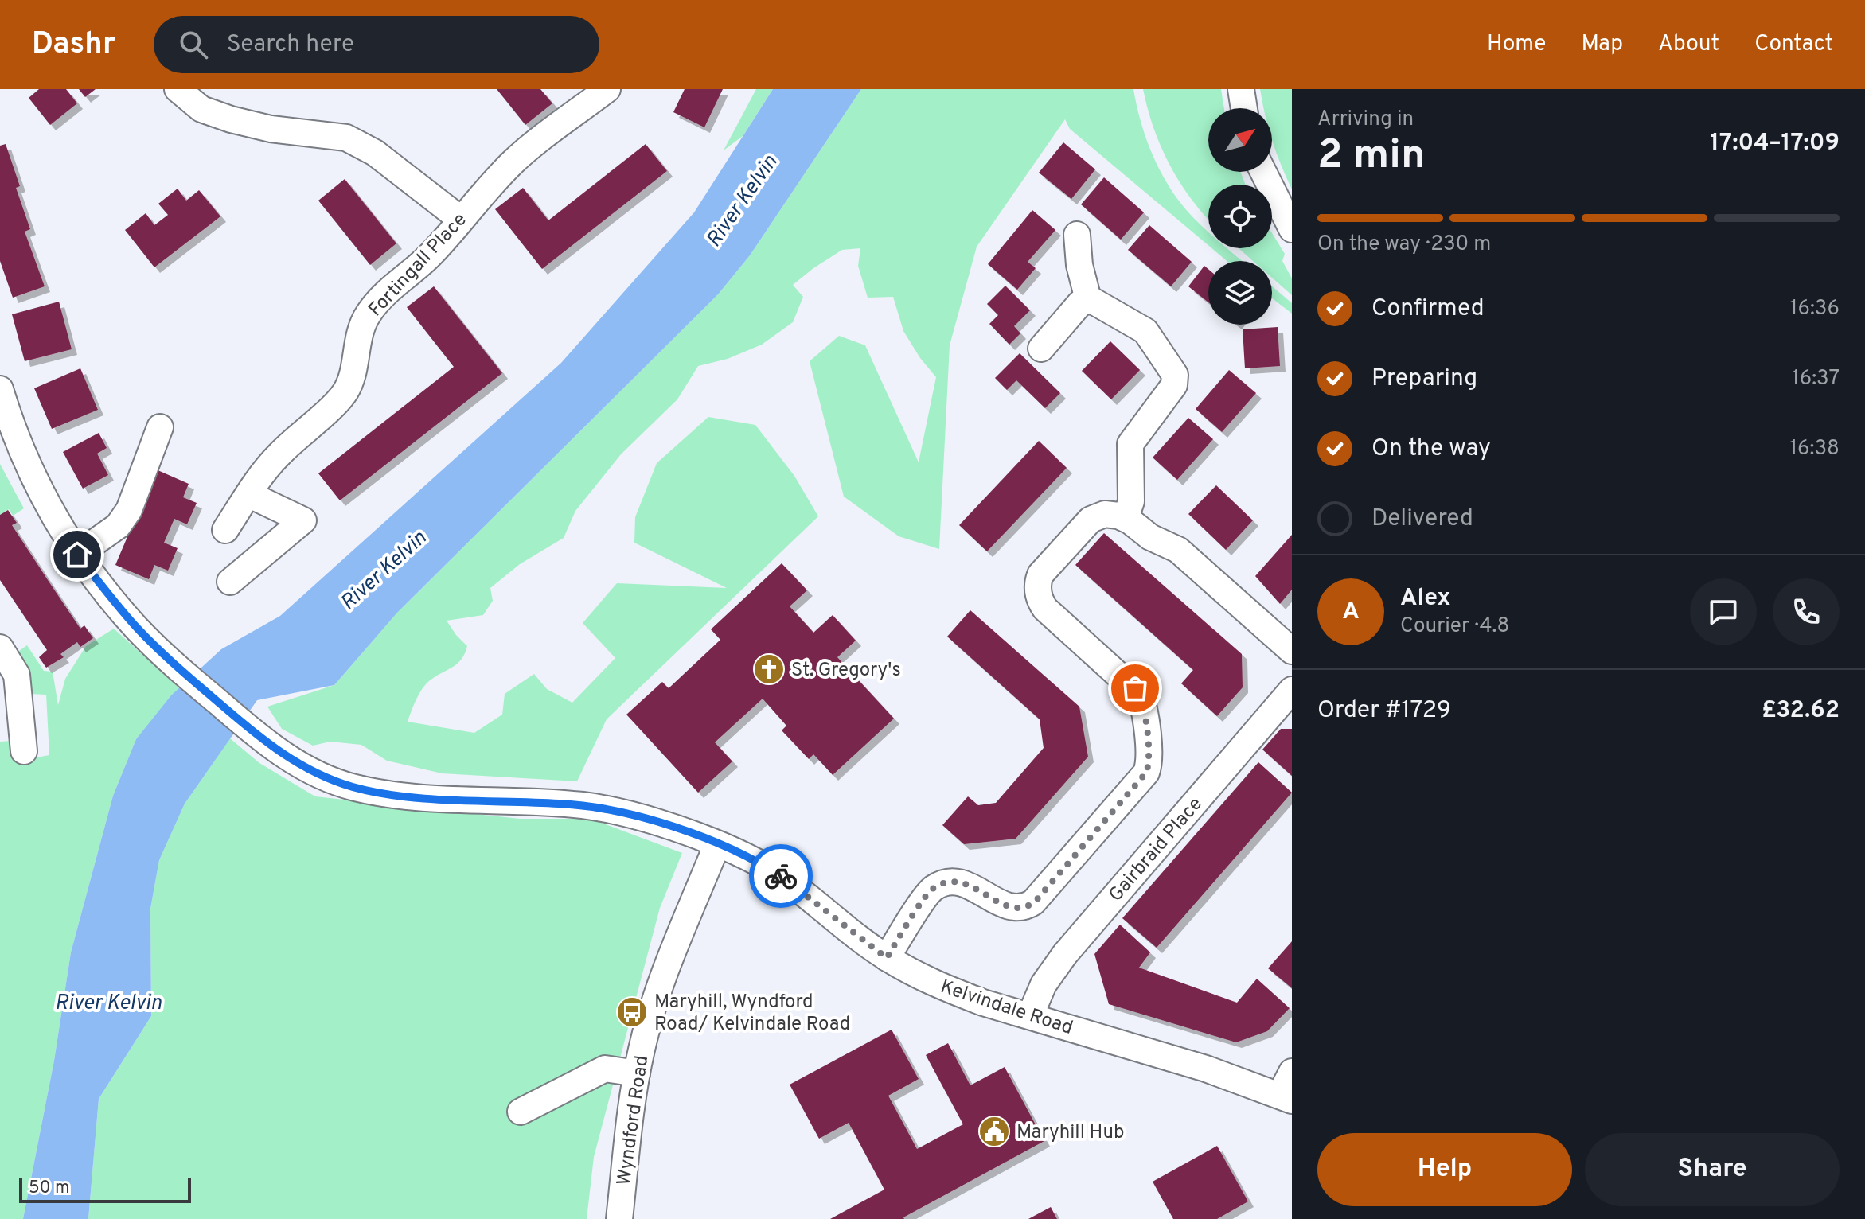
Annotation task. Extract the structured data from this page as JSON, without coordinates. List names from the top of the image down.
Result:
{
  "streets": {
    "street": [
      "Fortingall Place",
      "Gairbraid Place",
      "Kelvindale Road",
      "Wyndford Road"
    ]
  },
  "crossings": [
    ["Gairbraid Place", "Kelvindale Road"],
    ["Kelvindale Road", "Wyndford Road"]
  ],
  "water": ["River Kelvin"],
  "places": {
    "church": ["St. Gregory's"],
    "bus stop": ["Maryhill, Wyndford Road/ Kelvindale Road"],
    "public building": ["Maryhill Hub"]
  },
  "scale_bar": "50 m",
  "north": "top right",
  "page": {
    "header": "Dashr",
    "search": "Search here",
    "nav": [
      "Home",
      "Map",
      "About",
      "Contact"
    ],
    "heading": ["2 min", "Arriving in", "17:04–17:09"],
    "panel": [
      "Alex",
      "Courier · 4.8",
      "Order #1729",
      "£32.62"
    ],
    "bar": "On the way · 230 m",
    "list": [
      ["Confirmed", "16:36"],
      ["Preparing", "16:37"],
      ["On the way", "16:38"],
      "Delivered"
    ],
    "round": "A",
    "buttons": ["Help", "Share"],
    "scale": "50 m"
  }
}
